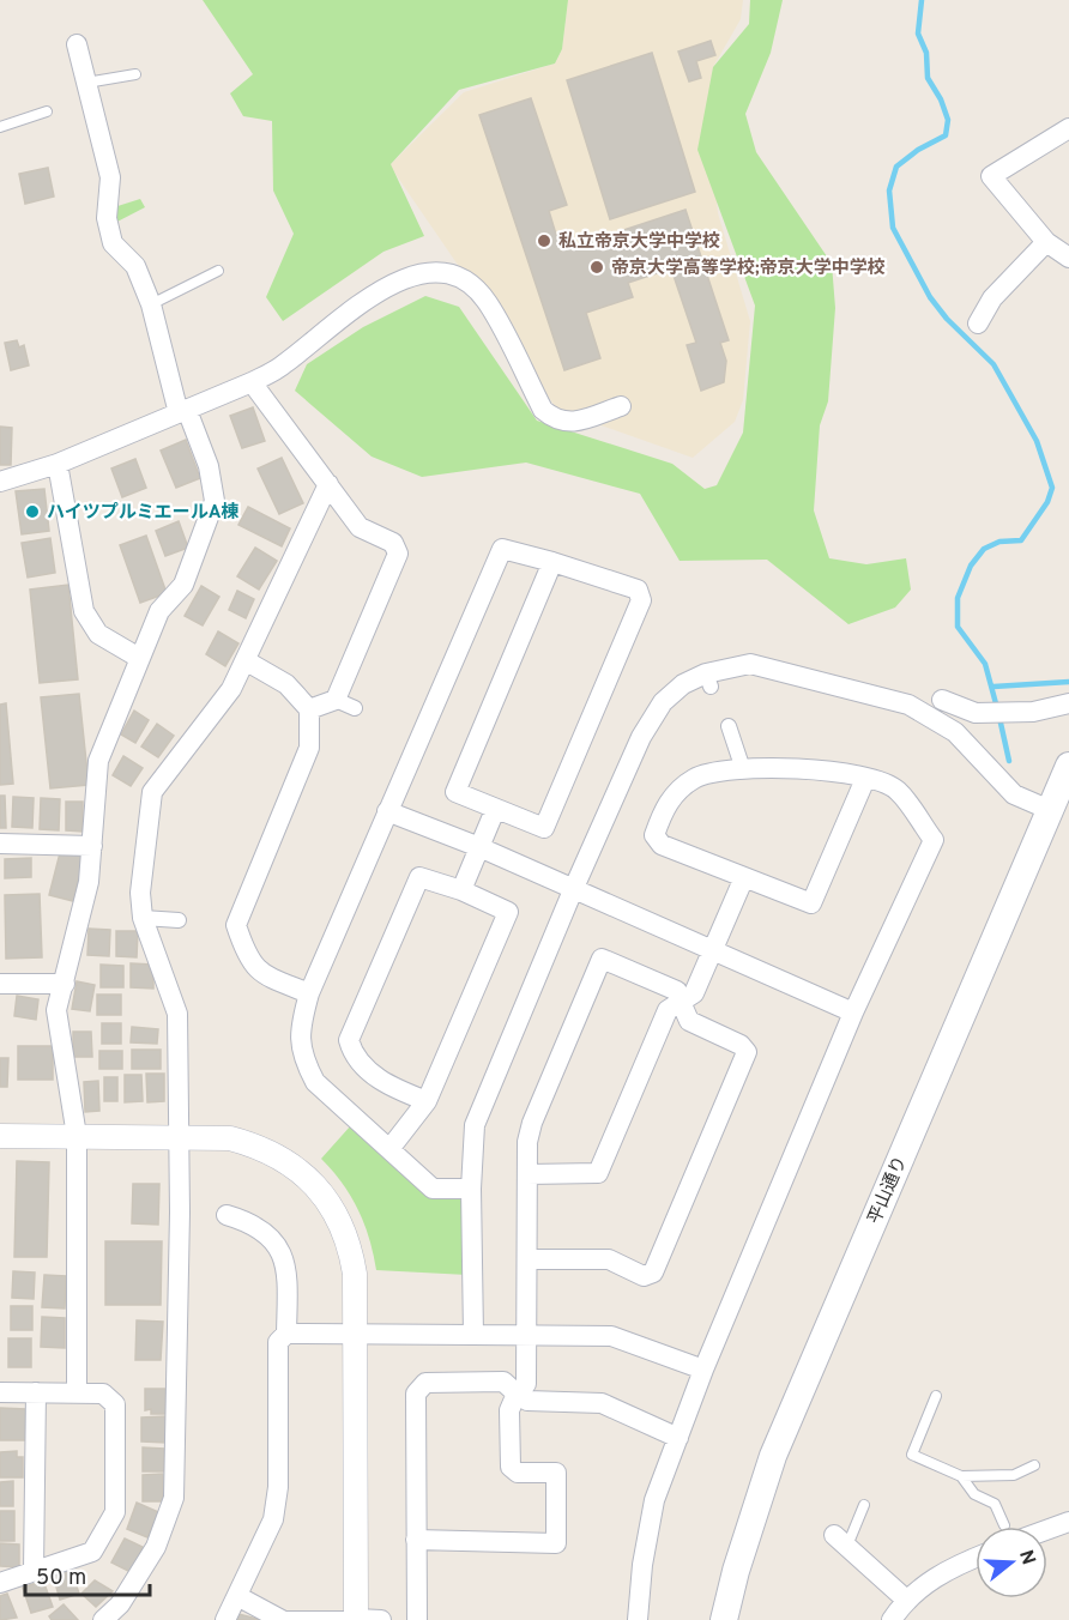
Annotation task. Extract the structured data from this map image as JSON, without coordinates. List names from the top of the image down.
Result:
{
  "streets": {
    "main road": ["平山通り"]
  },
  "places": ["私立帝京大学中学校", "帝京大学高等学校;帝京大学中学校", "ハイツプルミエールA棟"],
  "scale_bar": "50 m",
  "north": "right"
}
